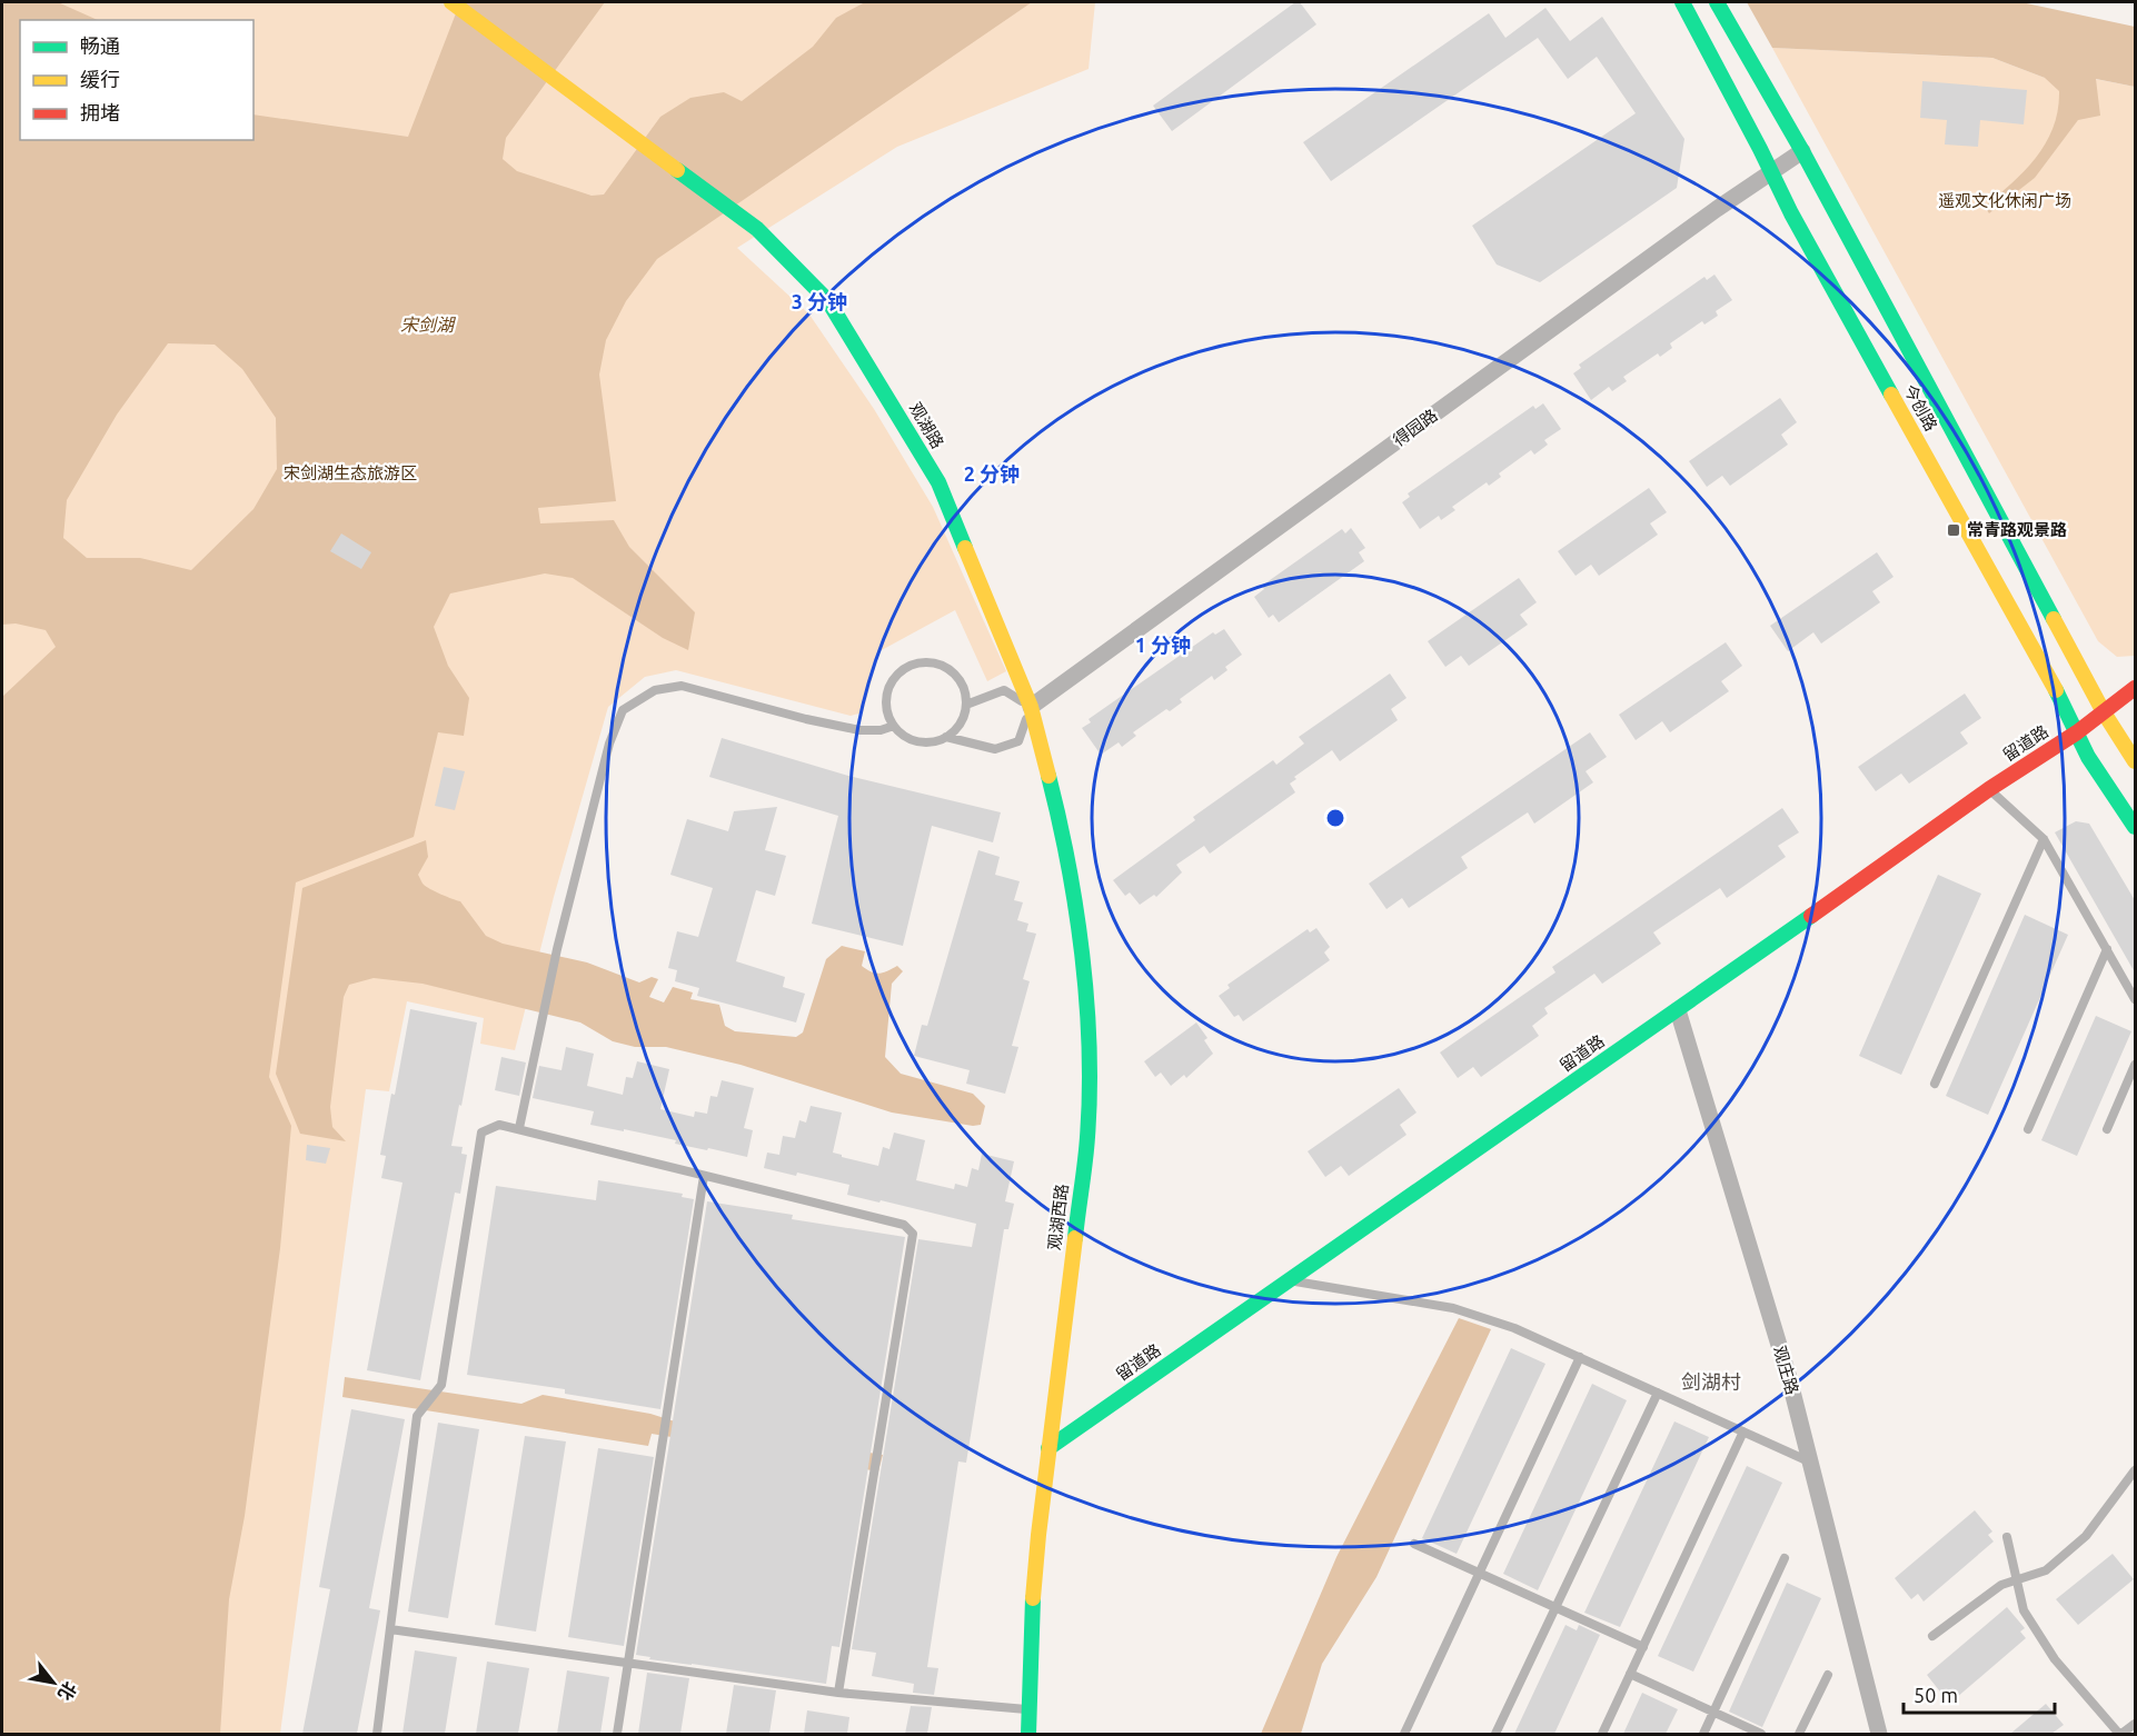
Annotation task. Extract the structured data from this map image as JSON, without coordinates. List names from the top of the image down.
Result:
{
  "streets": {
    "street": [
      "今创路",
      "观湖路",
      "得园路",
      "留道路",
      "观湖西路",
      "观庄路"
    ]
  },
  "crossings": [
    ["今创路", "得园路"],
    ["今创路", "留道路"],
    ["观湖路", "得园路"],
    ["观湖路", "观湖西路"],
    ["得园路", "观湖西路"],
    ["留道路", "观湖西路"],
    ["留道路", "观庄路"]
  ],
  "districts": ["剑湖村"],
  "water": ["宋剑湖"],
  "parks": ["遥观文化休闲广场", "宋剑湖生态旅游区"],
  "places": {
    "transit": ["常青路观景路"]
  },
  "legend": ["畅通", "缓行", "拥堵"],
  "scale_bar": "50 m",
  "north": "bottom right",
  "rings": ["3 分钟", "2 分钟", "1 分钟"]
}
